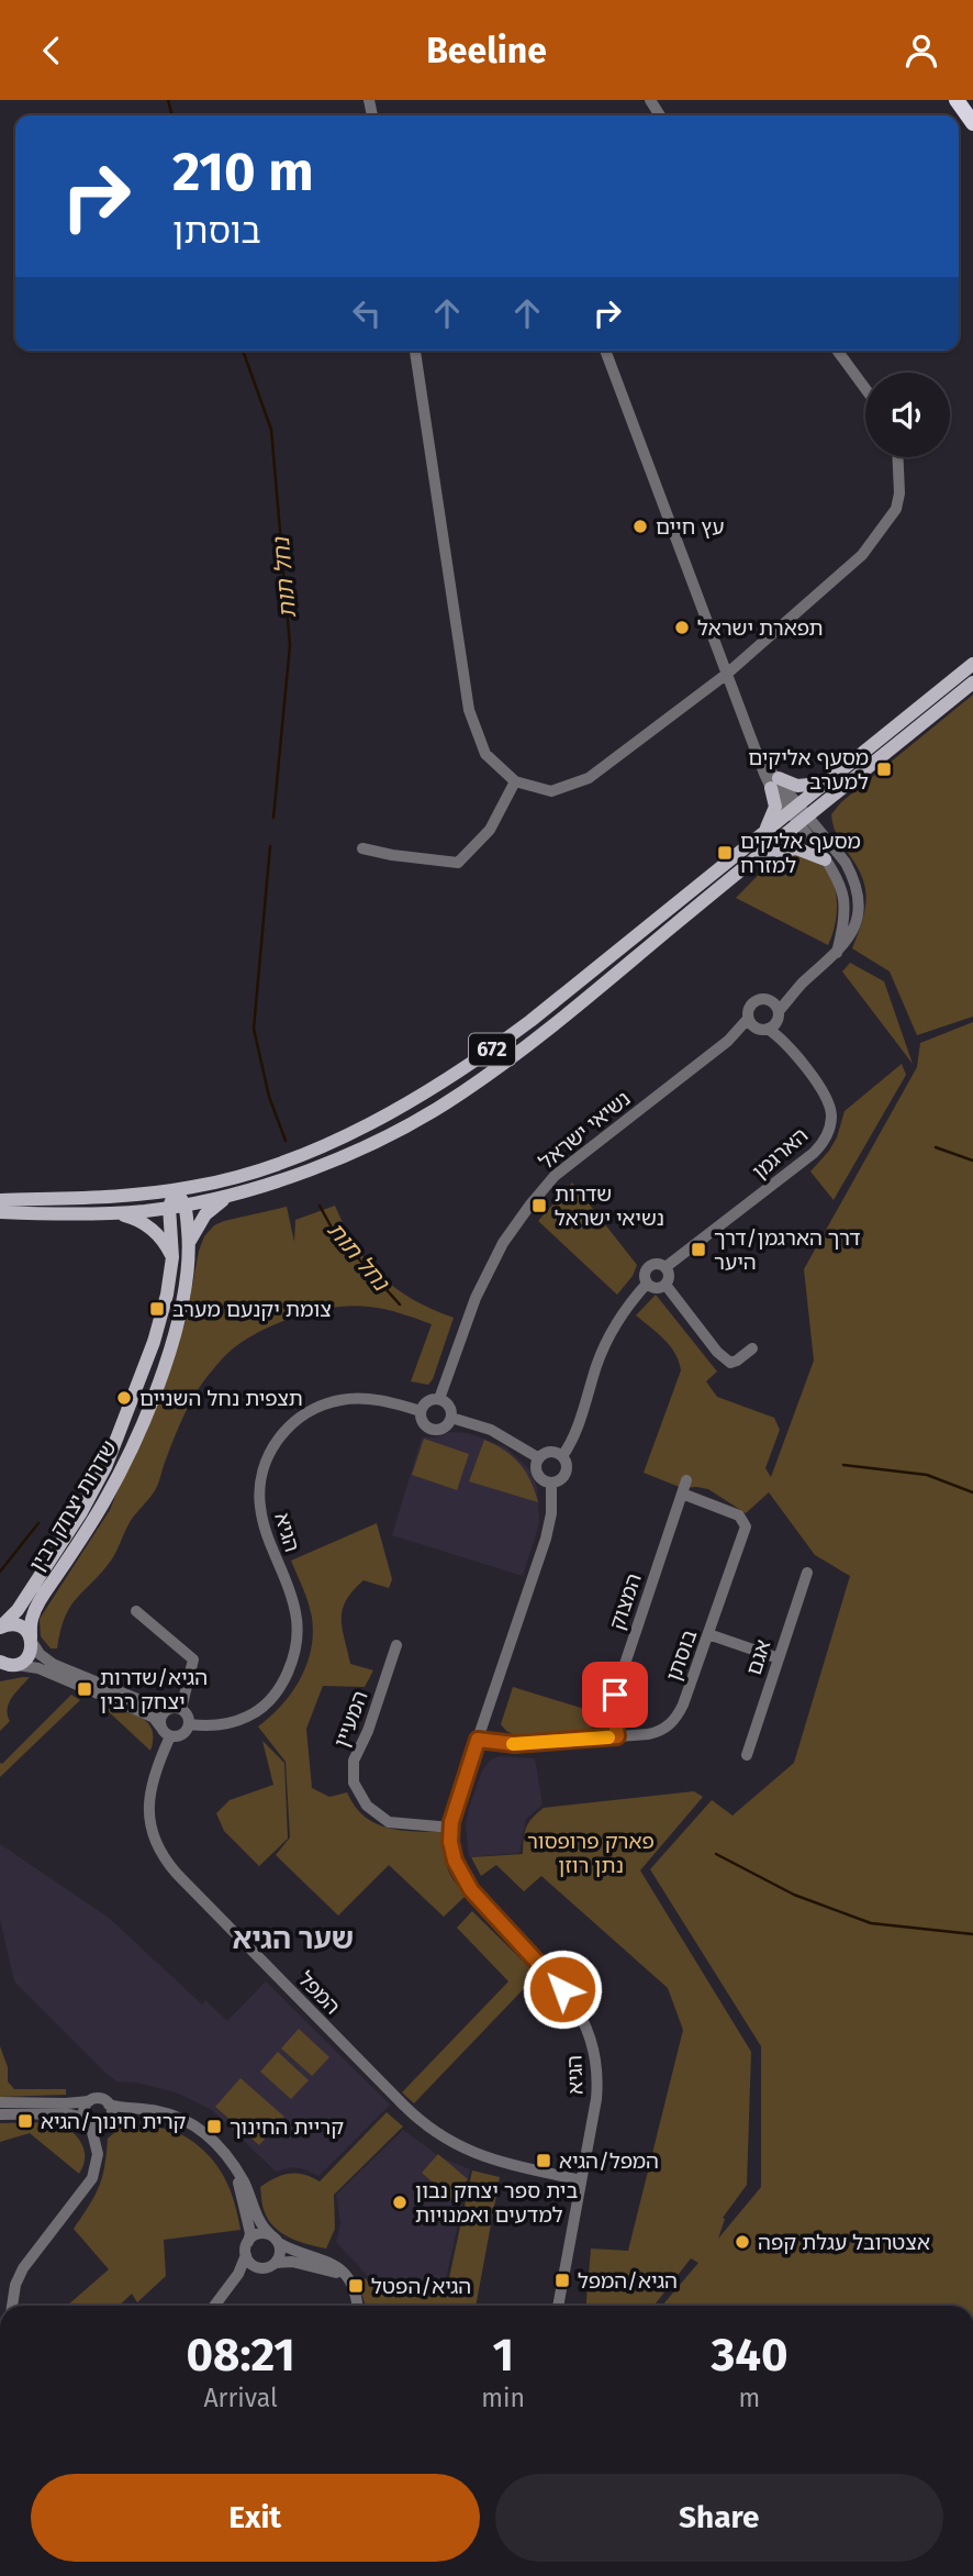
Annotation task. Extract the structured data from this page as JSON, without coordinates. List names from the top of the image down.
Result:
{
  "streets": {
    "main road": ["672", "שדרות יצחק רבין"],
    "street": [
      "נשיאי ישראל",
      "הארגמן",
      "הגיא",
      "המצוק",
      "בוסתן",
      "אגם",
      "המעיין",
      "המפל"
    ]
  },
  "crossings": [
    ["672", "נשיאי ישראל"],
    ["672", "שדרות יצחק רבין"],
    ["נשיאי ישראל", "הארגמן"],
    ["נשיאי ישראל", "הגיא"],
    ["הגיא", "בוסתן"],
    ["הגיא", "המעיין"],
    ["הגיא", "המפל"],
    ["המצוק", "בוסתן"]
  ],
  "districts": ["שער הגיא"],
  "water": ["נחל תות"],
  "parks": ["פארק פרופסור נתן רוזן"],
  "places": {
    "other": [
      "עץ חיים",
      "תפארת ישראל",
      "תצפית נחל השניים",
      "בית ספר יצחק נבון למדעים ואמנויות",
      "אצטרובל עגלת קפה"
    ],
    "transit": [
      "מסעף אליקים למערב",
      "מסעף אליקים למזרח",
      "שדרות נשיאי ישראל",
      "דרך הארגמן/דרך היער",
      "צומת יקנעם מערב",
      "הגיא/שדרות יצחק רבין",
      "קרית חינוך/הגיא",
      "קריית החינוך",
      "המפל/הגיא",
      "הגיא/המפל",
      "הגיא/הפטל"
    ]
  },
  "page": {
    "header": "Beeline",
    "turn": ["210 m", "בוסתן"],
    "eta": [
      "08:21",
      "Arrival",
      "1",
      "min",
      "340",
      "m"
    ],
    "buttons": ["Exit", "Share"]
  }
}
